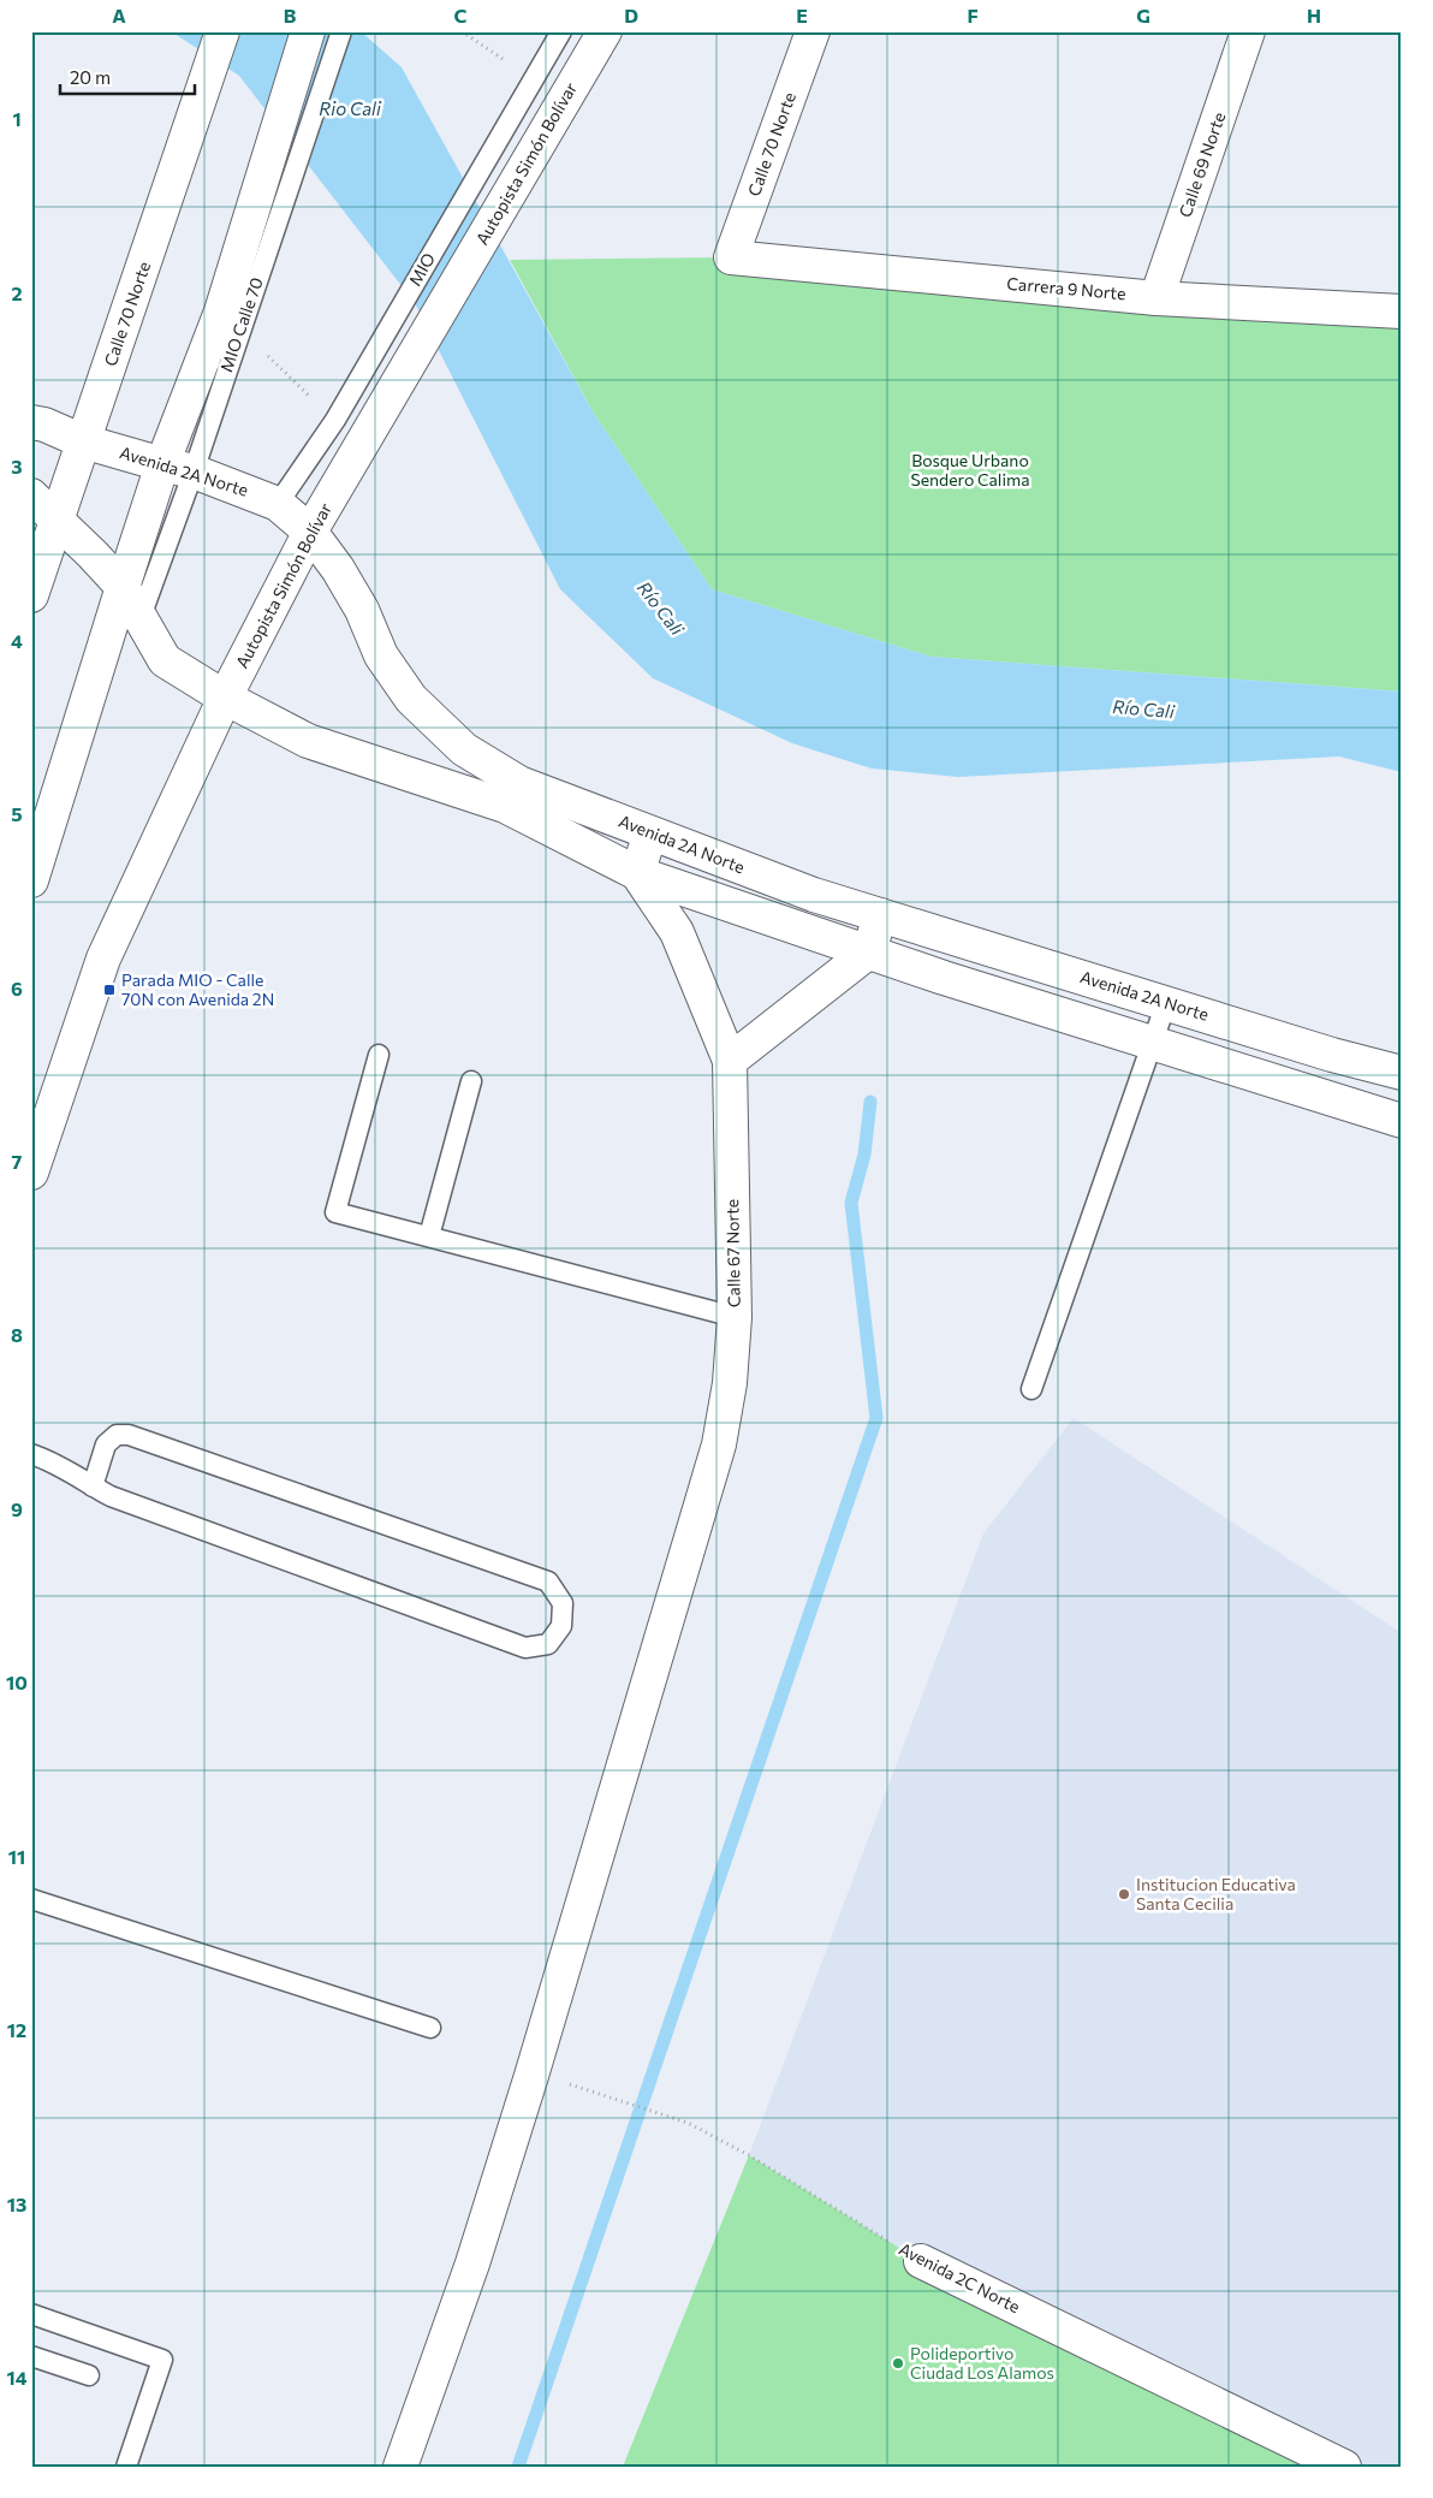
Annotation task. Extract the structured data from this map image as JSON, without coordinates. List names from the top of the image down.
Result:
{
  "streets": {
    "main road": [
      "Calle 70 Norte",
      "Autopista Simón Bolívar",
      "Calle 69 Norte",
      "Carrera 9 Norte",
      "Avenida 2A Norte",
      "Calle 67 Norte",
      "Avenida 2C Norte"
    ],
    "lane": ["MIO", "MIO Calle 70"]
  },
  "crossings": [
    ["Calle 70 Norte", "Carrera 9 Norte"],
    ["Calle 70 Norte", "Avenida 2A Norte"],
    ["Autopista Simón Bolívar", "Avenida 2A Norte"],
    ["Calle 69 Norte", "Carrera 9 Norte"],
    ["MIO", "Avenida 2A Norte"]
  ],
  "water": ["Rio Cali", "Río Cali"],
  "parks": ["Bosque Urbano Sendero Calima"],
  "places": {
    "transit": ["Parada MIO - Calle 70N con Avenida 2N"],
    "other": ["Institucion Educativa Santa Cecilia", "Polideportivo Ciudad Los Alamos"]
  },
  "scale_bar": "20 m",
  "grid": {
    "columns": [
      "A",
      "B",
      "C",
      "D",
      "E",
      "F",
      "G",
      "H"
    ],
    "rows": [
      "1",
      "2",
      "3",
      "4",
      "5",
      "6",
      "7",
      "8",
      "9",
      "10",
      "11",
      "12",
      "13",
      "14"
    ]
  }
}
